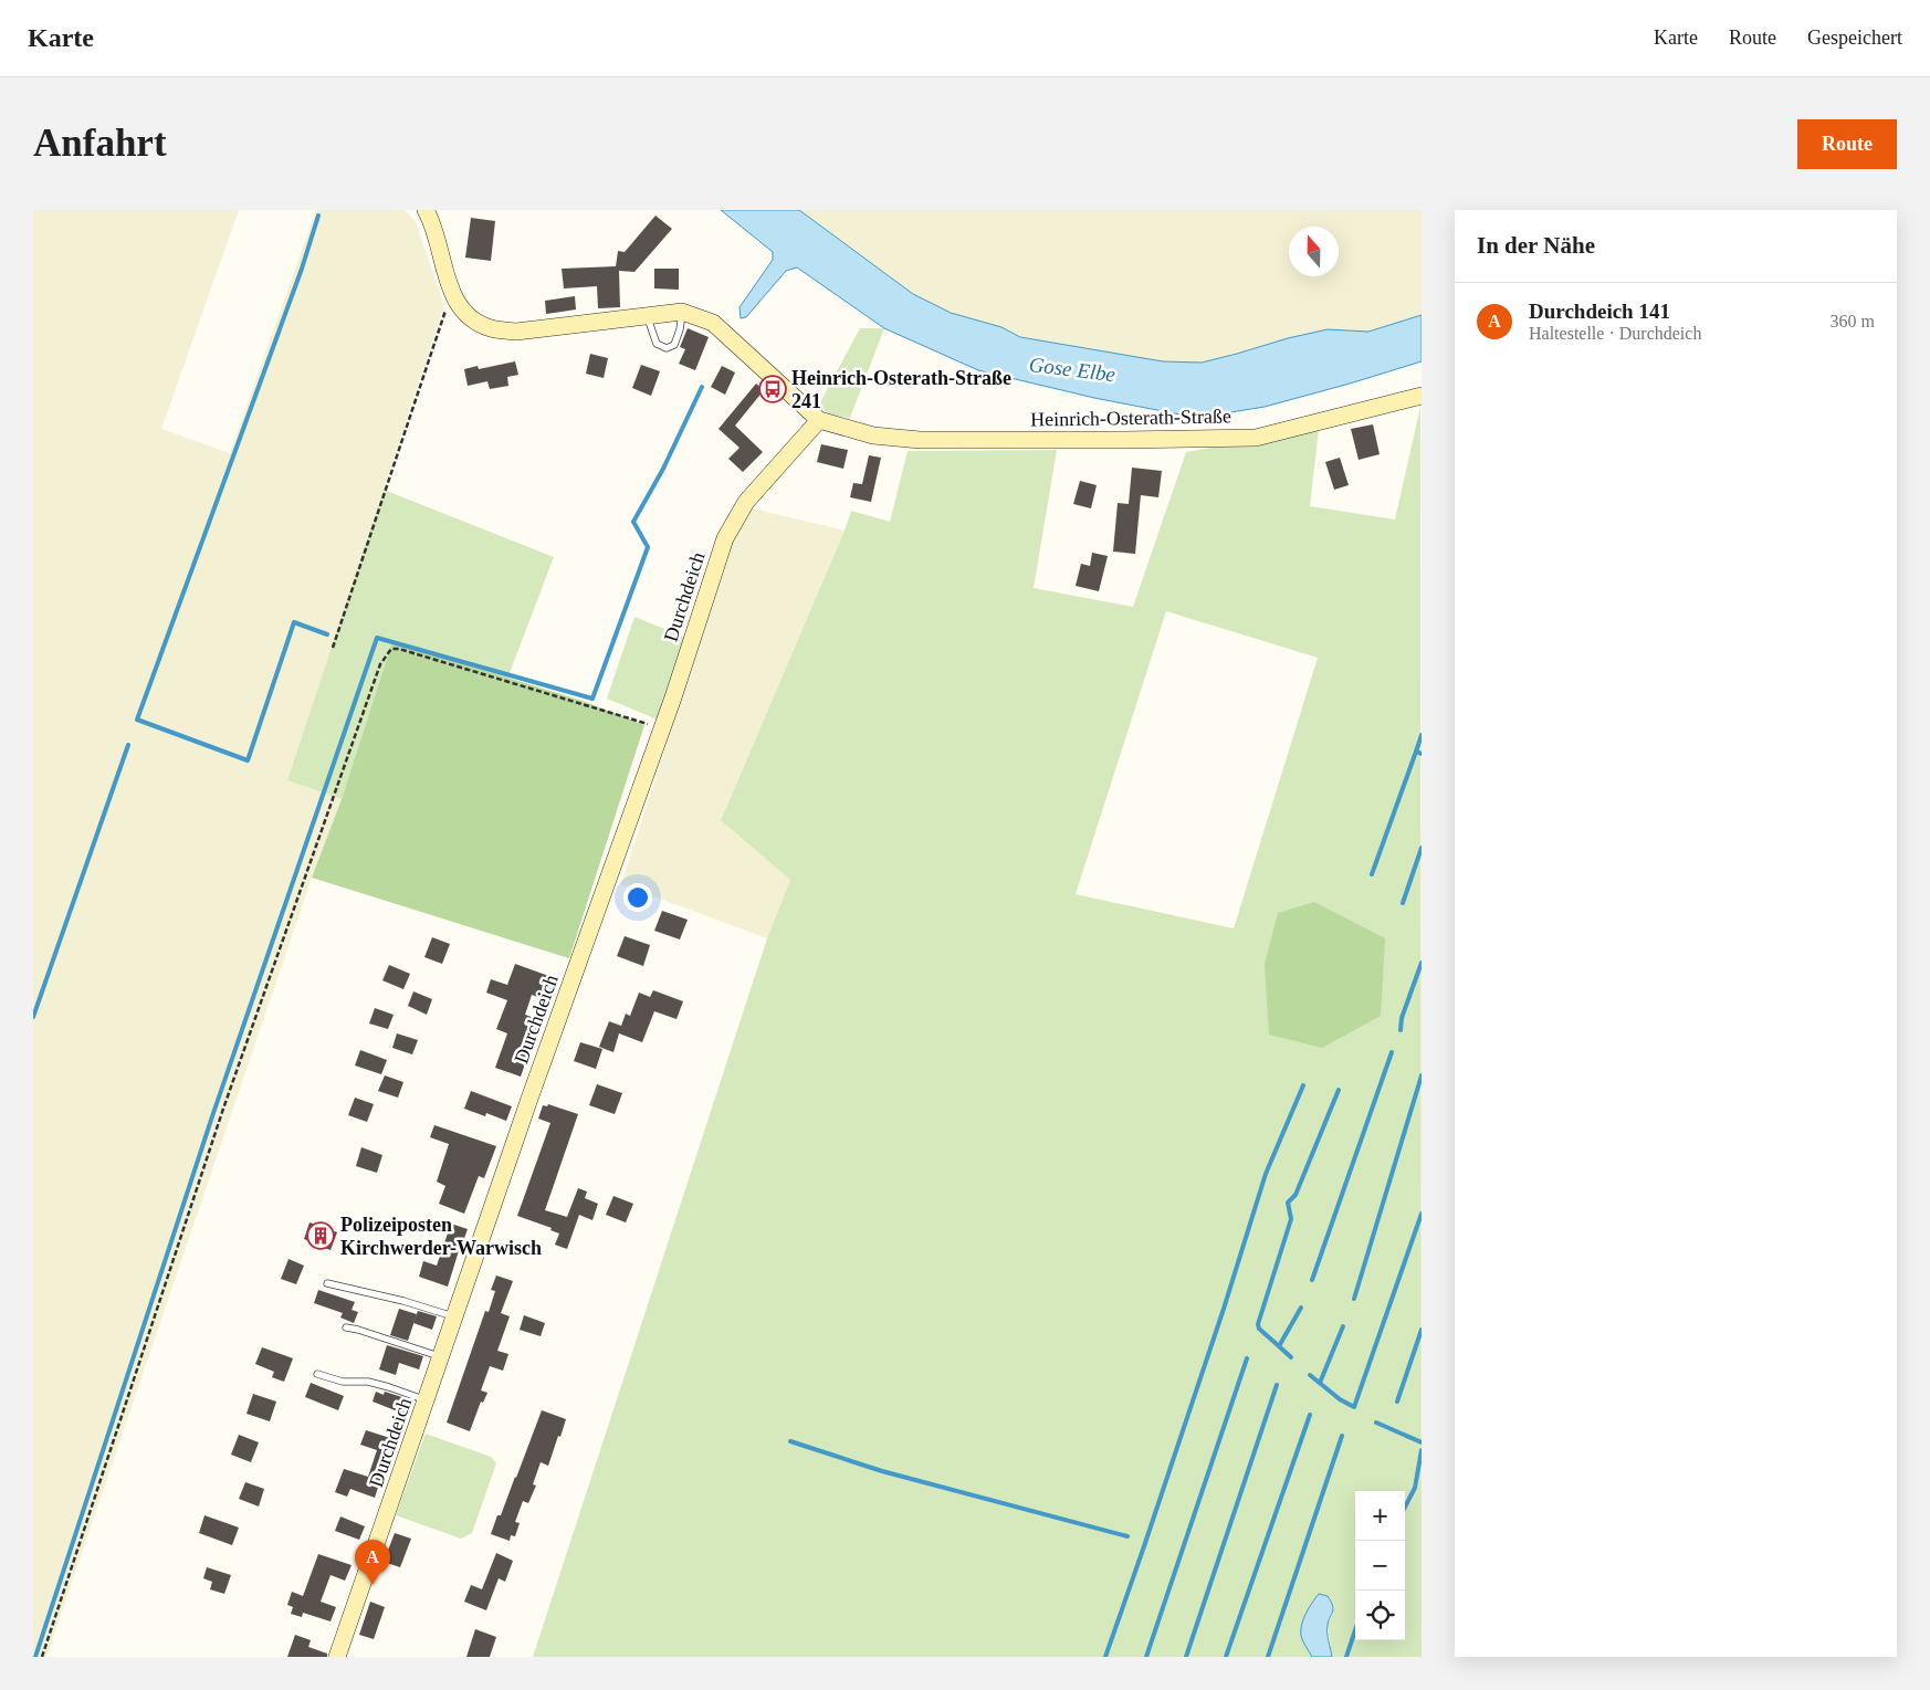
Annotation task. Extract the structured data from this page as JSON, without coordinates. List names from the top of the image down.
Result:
{
  "streets": {
    "street": ["Heinrich-Osterath-Straße", "Durchdeich"]
  },
  "crossings": [
    ["Heinrich-Osterath-Straße", "Durchdeich"]
  ],
  "water": ["Gose Elbe"],
  "places": {
    "bus stop": ["Heinrich-Osterath-Straße 241"],
    "building": ["Polizeiposten Kirchwerder-Warwisch"]
  },
  "north": "top",
  "page": {
    "header": "Karte",
    "nav": ["Karte", "Route", "Gespeichert"],
    "buttons": "Route",
    "title": "Anfahrt",
    "heading": "In der Nähe",
    "list": [
      {
        "mark": "A",
        "name": "Durchdeich 141",
        "note": "Haltestelle · Durchdeich",
        "value": "360 m"
      }
    ],
    "map_buttons": ["+", "−"],
    "pins": "A"
  }
}
